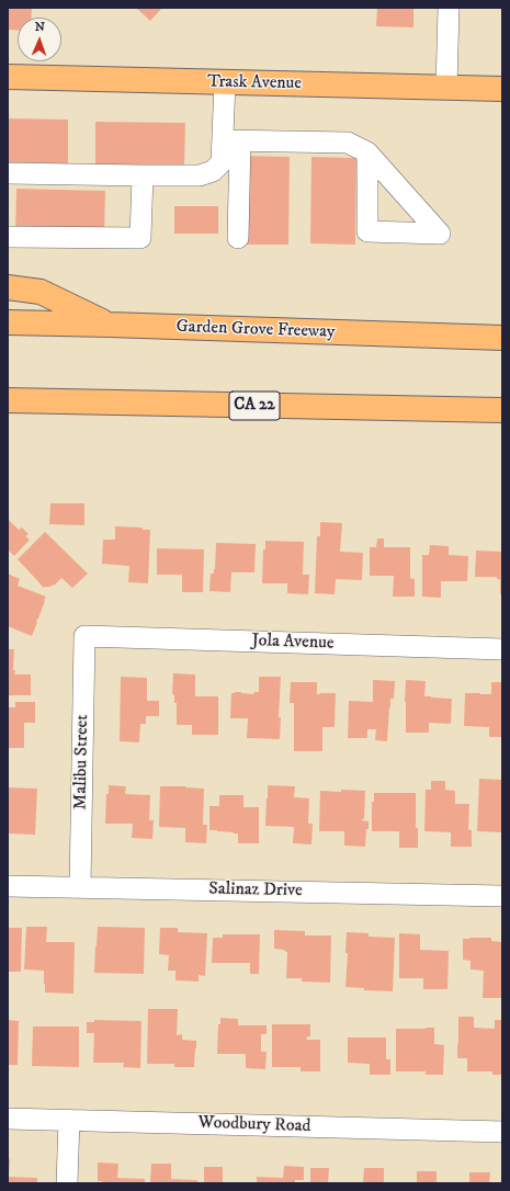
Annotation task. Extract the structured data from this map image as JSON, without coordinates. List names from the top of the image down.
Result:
{
  "streets": {
    "main road": ["Trask Avenue", "Garden Grove Freeway", "CA 22"],
    "street": [
      "Jola Avenue",
      "Malibu Street",
      "Salinaz Drive",
      "Woodbury Road"
    ]
  },
  "crossings": [
    ["Jola Avenue", "Malibu Street"],
    ["Malibu Street", "Salinaz Drive"]
  ],
  "north": "top"
}
